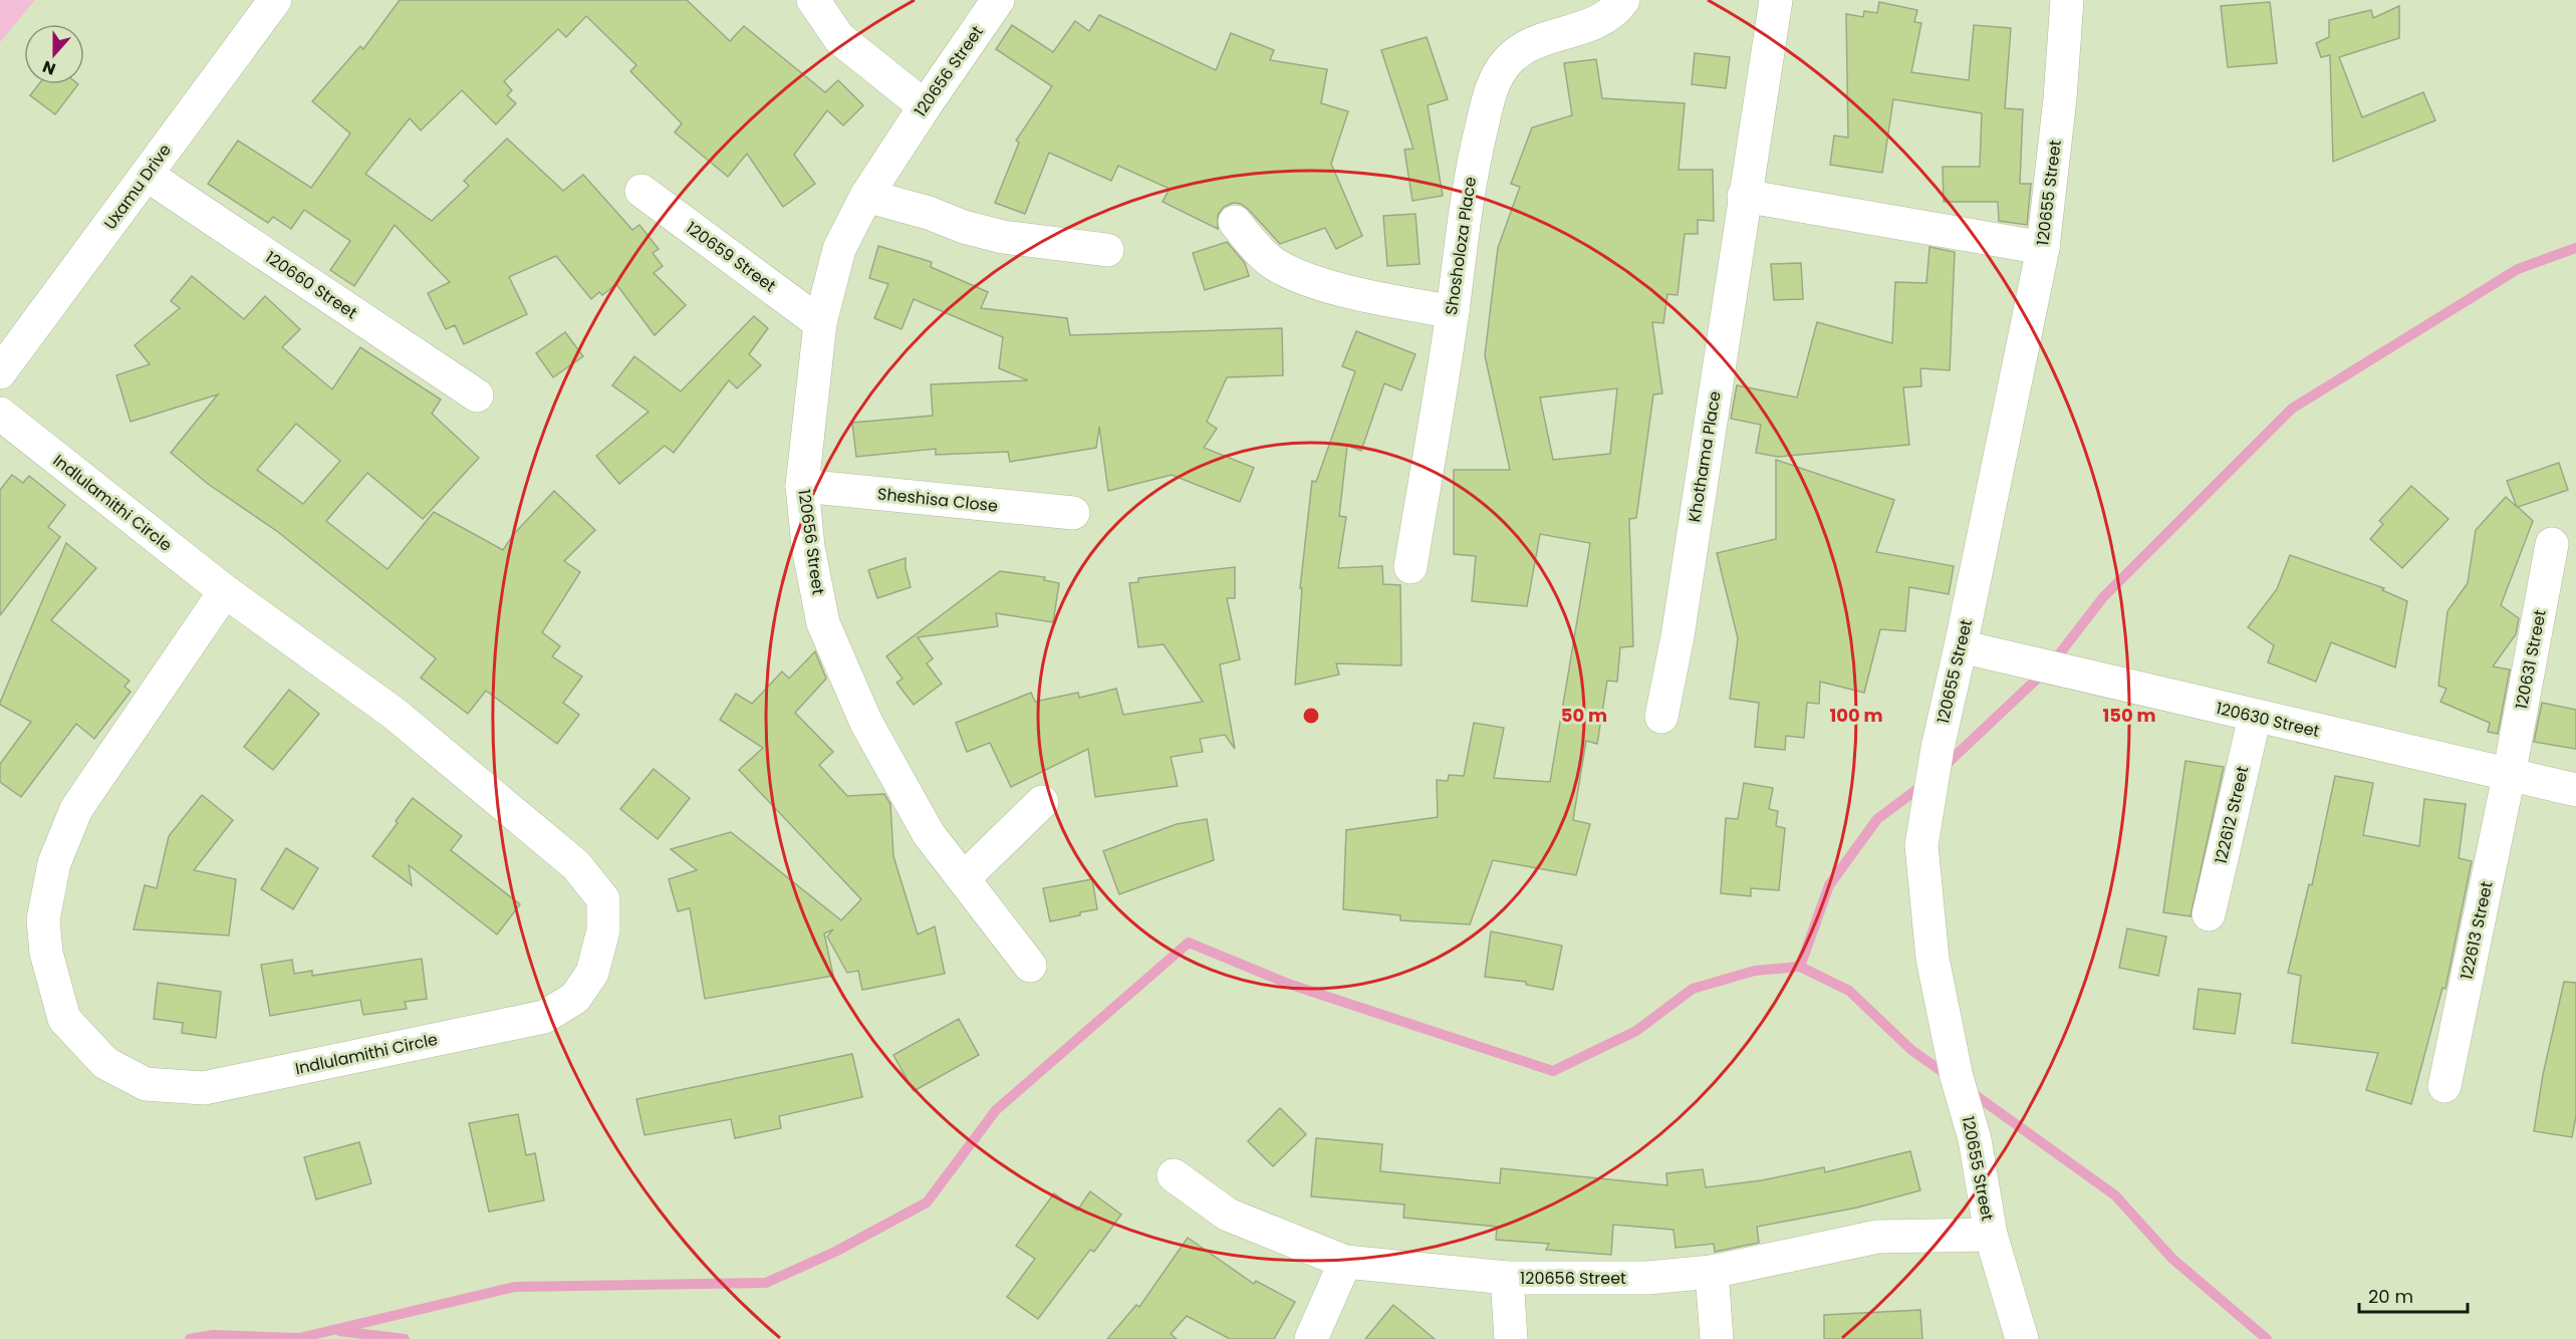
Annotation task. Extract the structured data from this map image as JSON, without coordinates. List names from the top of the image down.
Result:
{
  "streets": {
    "street": [
      "120656 Street",
      "Uxamu Drive",
      "120655 Street",
      "Shosholoza Place",
      "120659 Street",
      "120660 Street",
      "Khothama Place",
      "Sheshisa Close",
      "Indlulamithi Circle",
      "120631 Street",
      "120630 Street",
      "122612 Street",
      "122613 Street"
    ]
  },
  "crossings": [
    ["120656 Street", "120655 Street"],
    ["120656 Street", "120659 Street"],
    ["120656 Street", "Sheshisa Close"],
    ["Uxamu Drive", "120660 Street"],
    ["120655 Street", "120630 Street"],
    ["120631 Street", "120630 Street"],
    ["120631 Street", "122613 Street"],
    ["120630 Street", "122612 Street"],
    ["120630 Street", "122613 Street"]
  ],
  "scale_bar": "20 m",
  "north": "bottom",
  "rings": ["50 m", "100 m", "150 m"]
}
